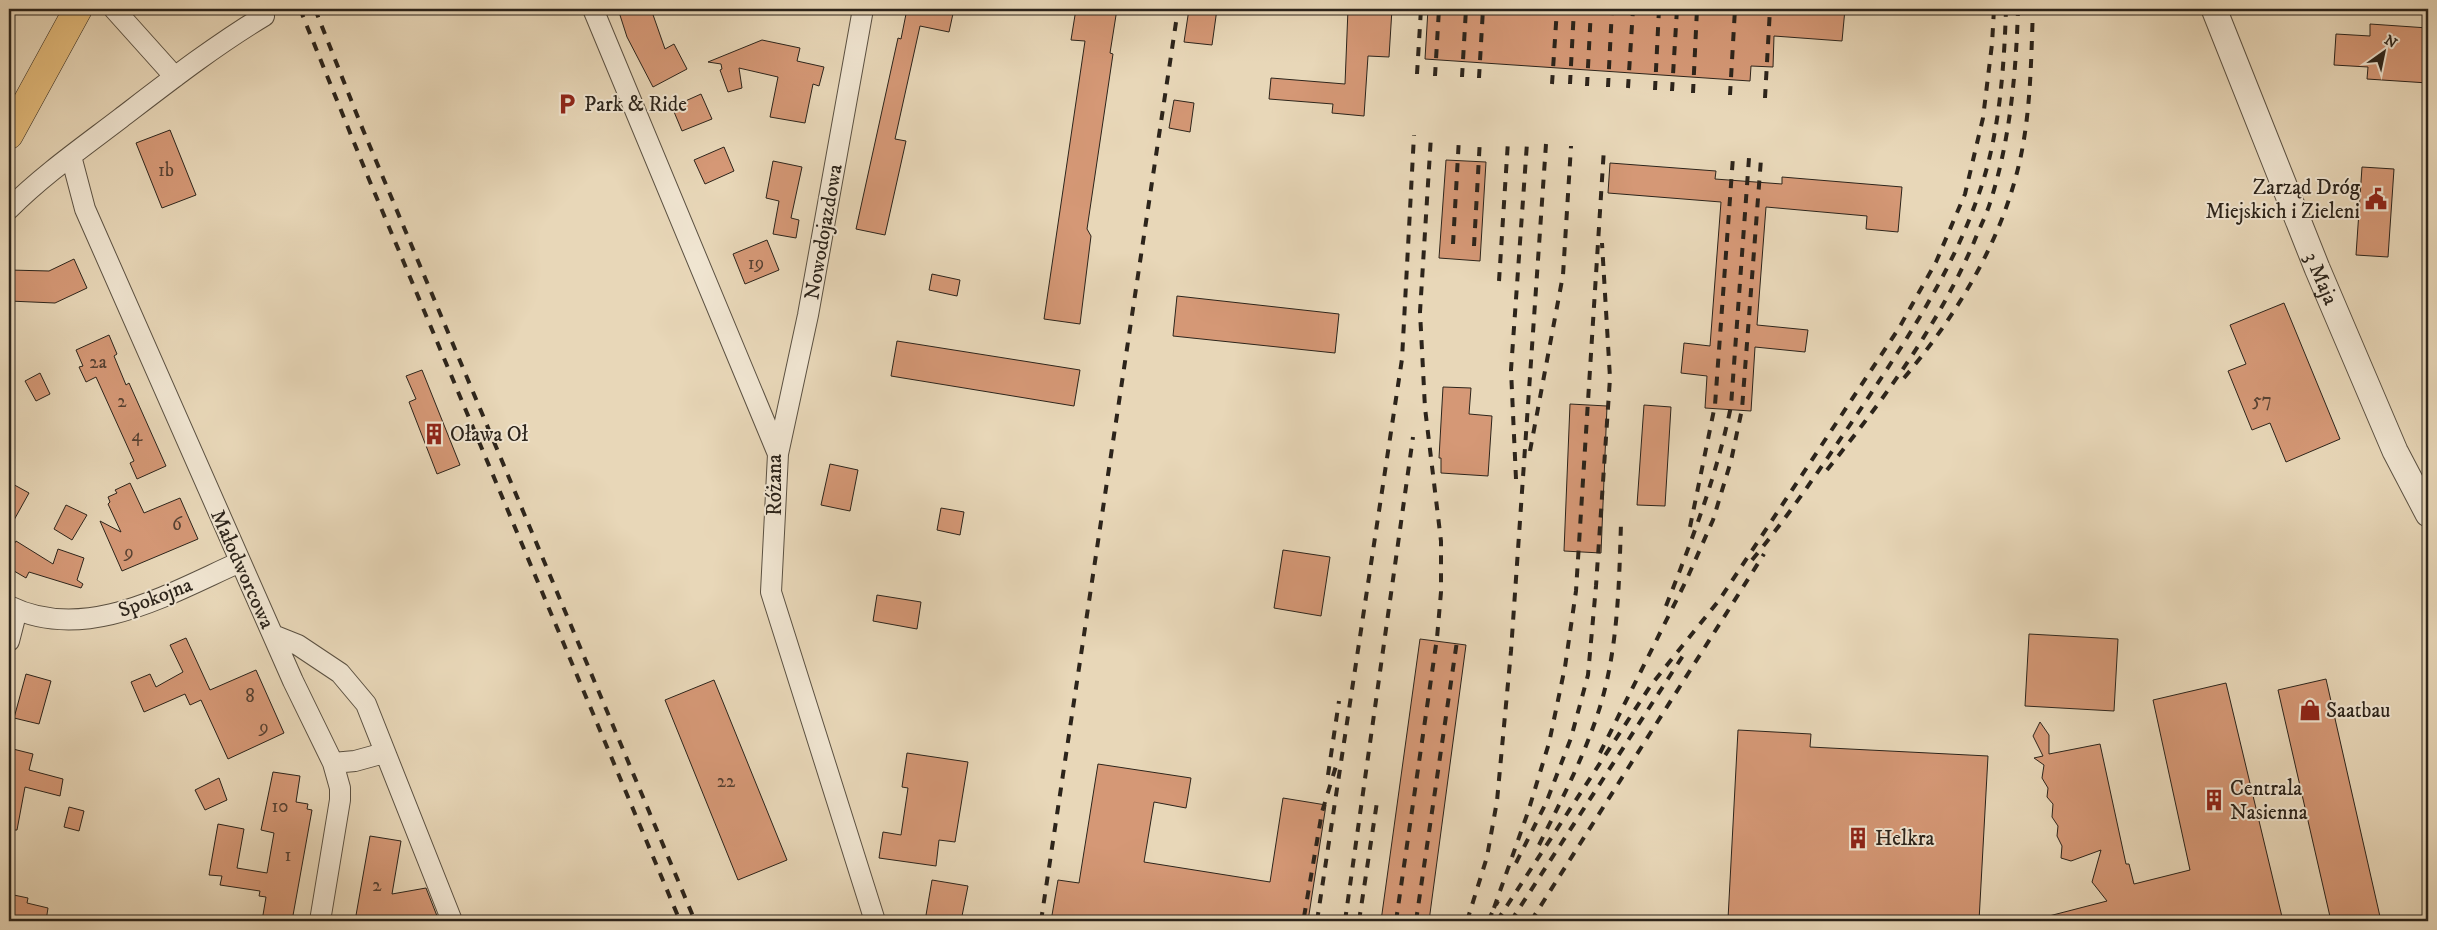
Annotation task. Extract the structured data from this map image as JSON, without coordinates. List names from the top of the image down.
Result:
{
  "streets": {
    "street": [
      "Nowodojazdowa",
      "3 Maja",
      "Różana",
      "Małodworcowa",
      "Spokojna"
    ]
  },
  "crossings": [
    ["Nowodojazdowa", "Różana"],
    ["Małodworcowa", "Spokojna"]
  ],
  "places": {
    "parking": ["Park & Ride"],
    "public building": ["Zarząd Dróg Miejskich i Zieleni"],
    "building": ["Oława Oł", "Centrala Nasienna", "Helkra"],
    "shop": ["Saatbau"]
  },
  "house_numbers": [
    "1b",
    "19",
    "2a",
    "57",
    "2",
    "4",
    "6",
    "9",
    "8",
    "9",
    "22",
    "10",
    "1",
    "2"
  ],
  "north": "top right"
}
